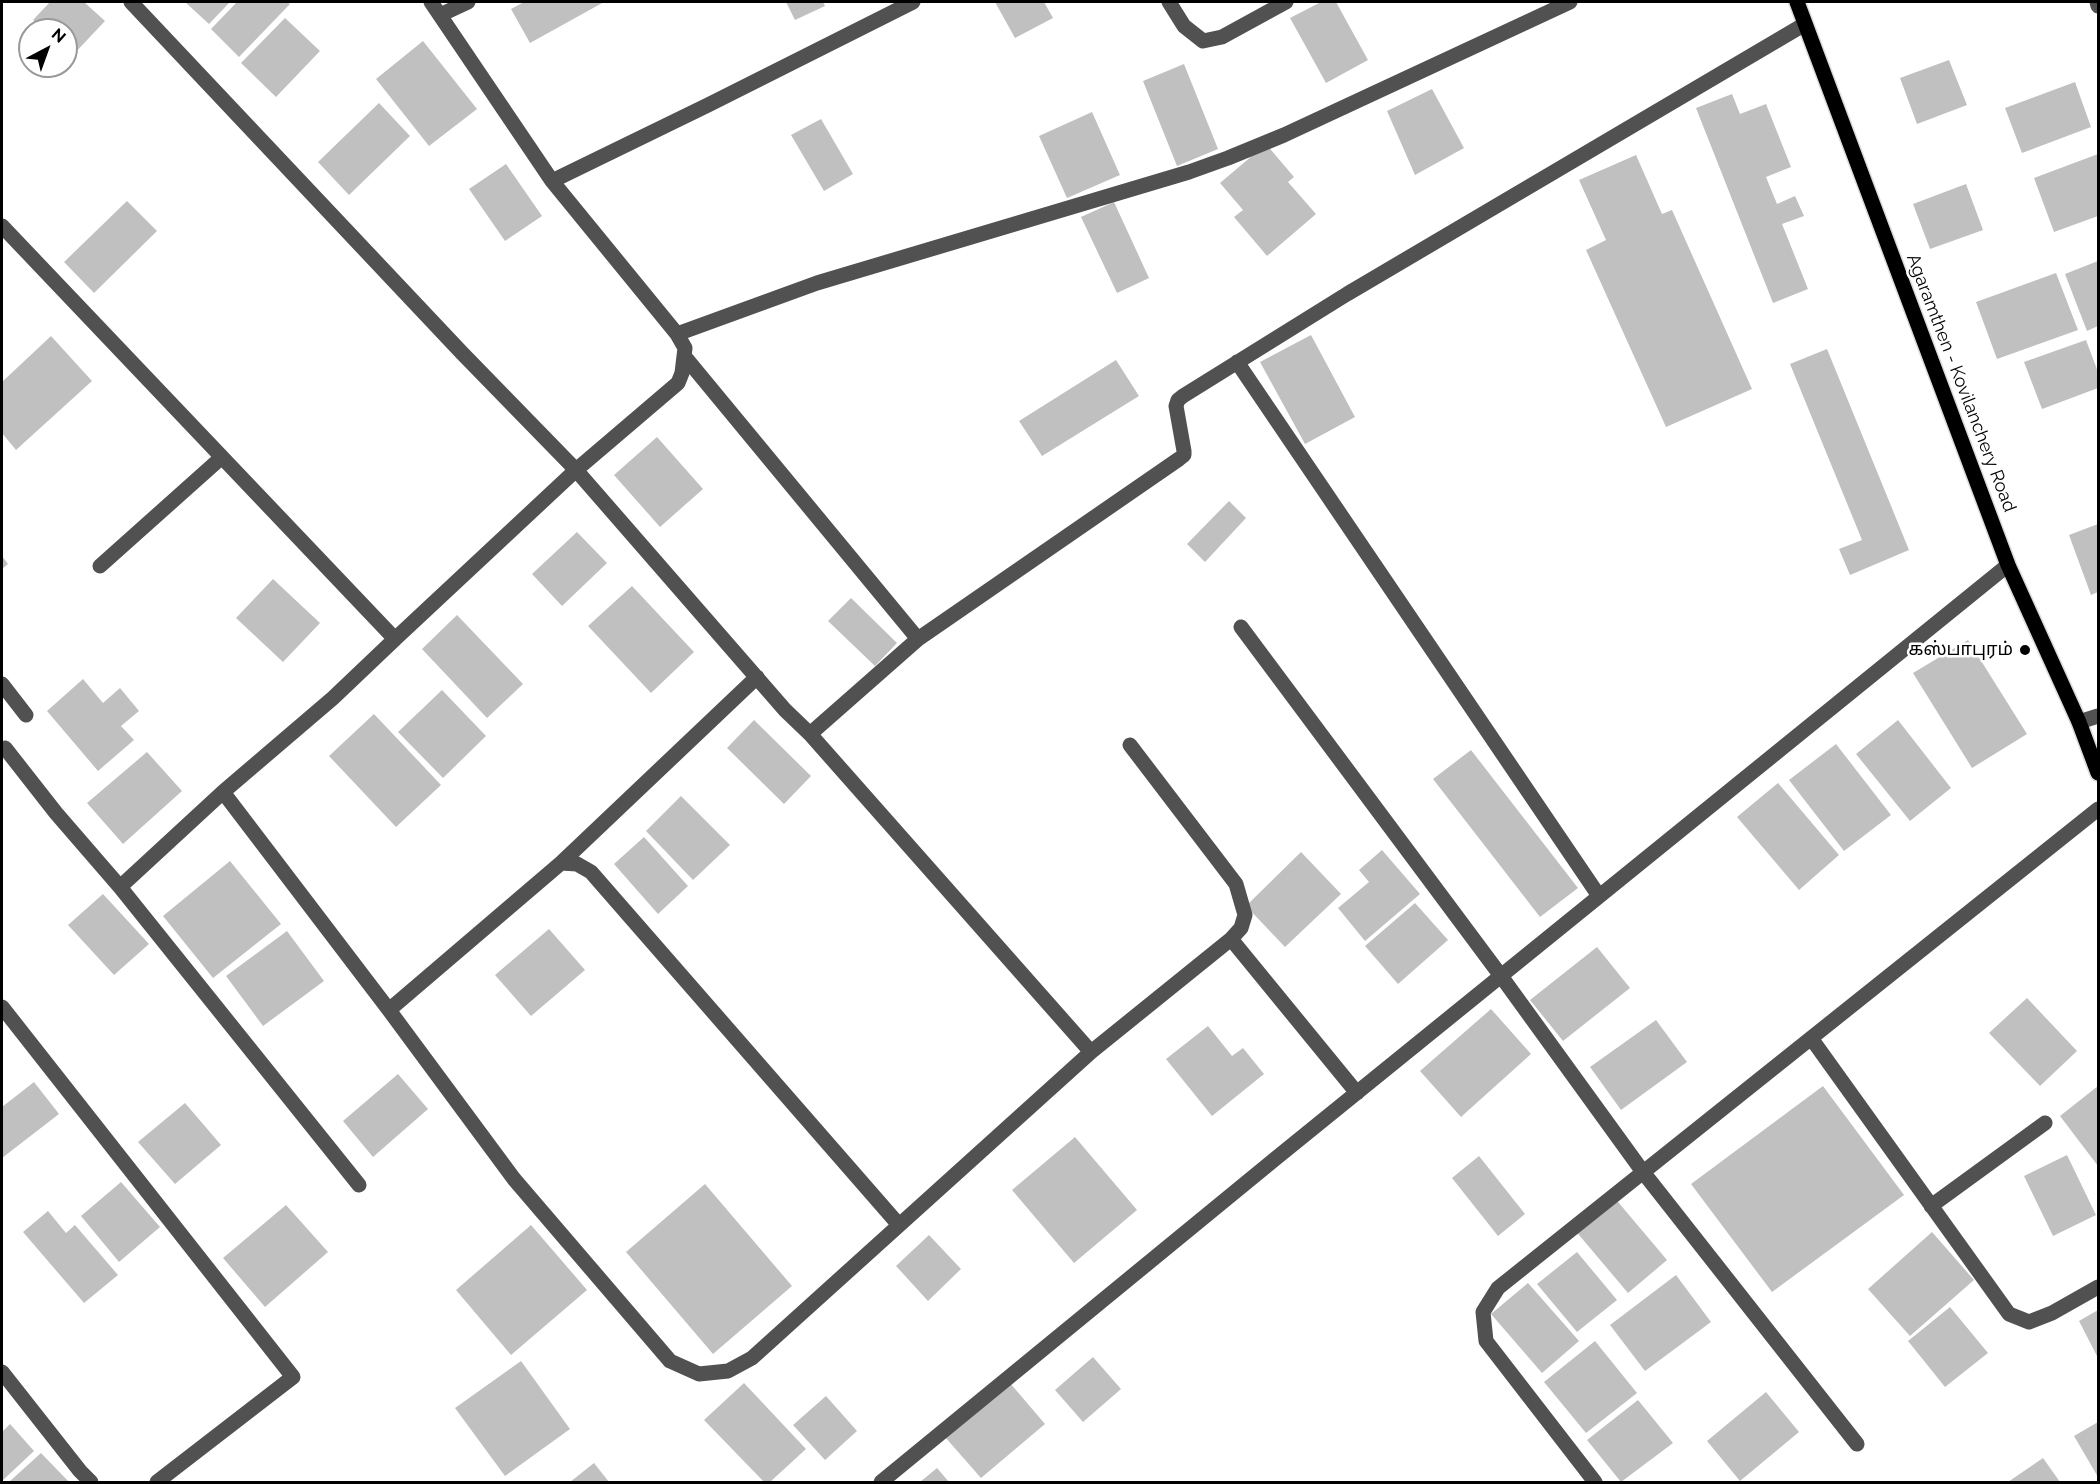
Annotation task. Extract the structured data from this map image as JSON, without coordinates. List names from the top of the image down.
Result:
{
  "streets": {
    "main road": ["Agaramthen - Kovilanchery Road"]
  },
  "places": ["கஸ்பாபுரம்"],
  "north": "top right"
}
